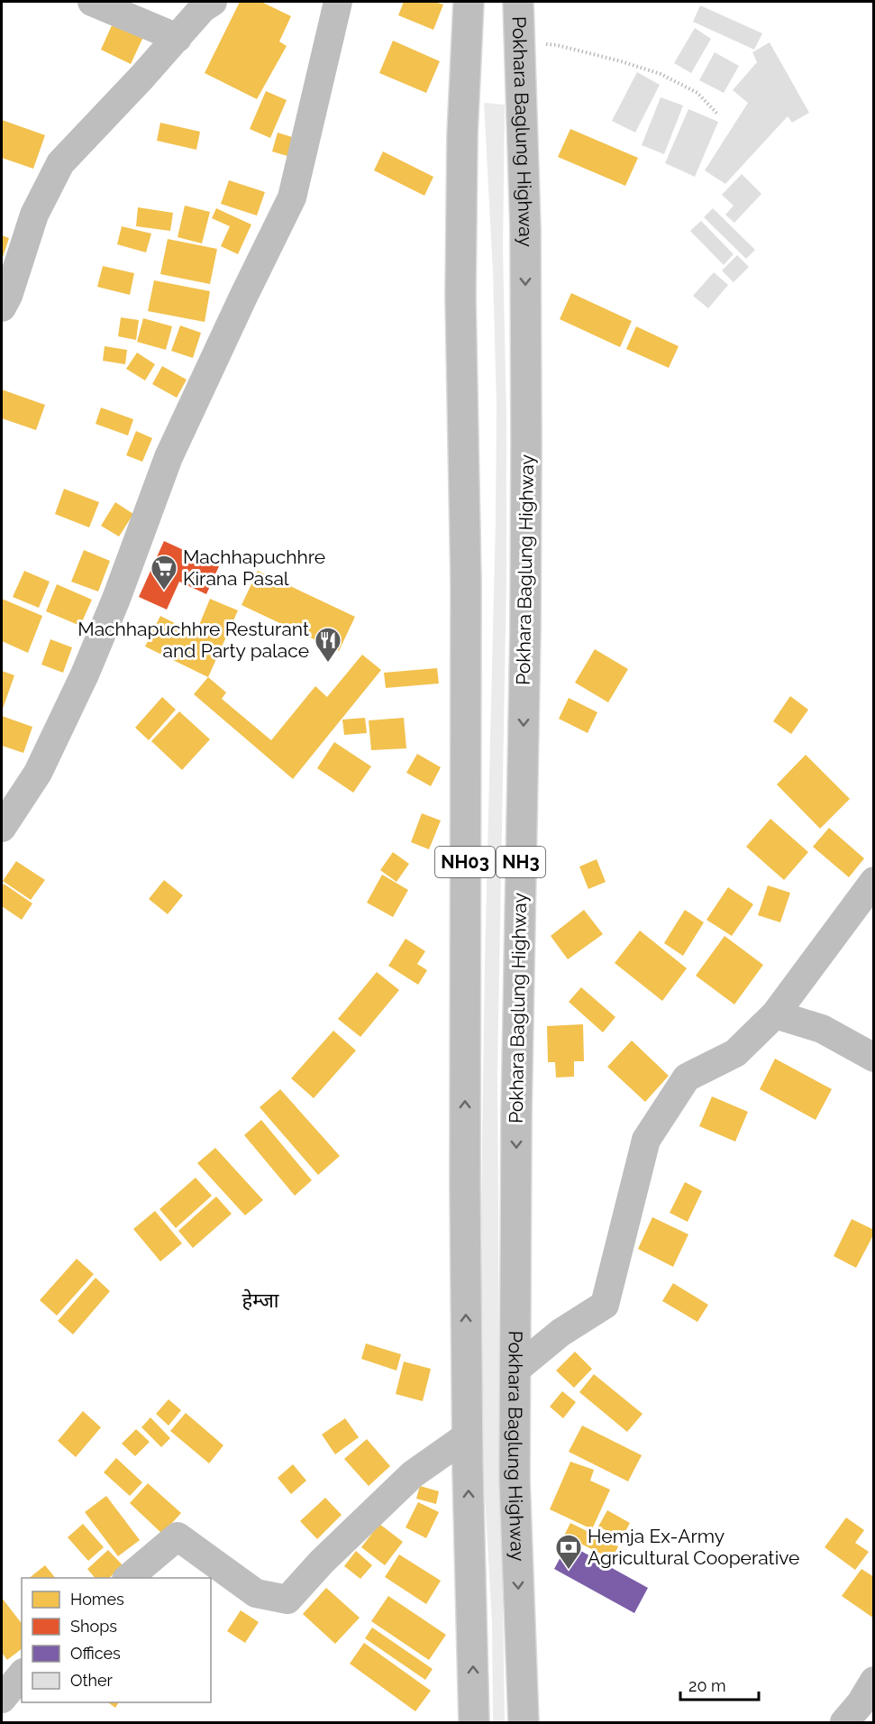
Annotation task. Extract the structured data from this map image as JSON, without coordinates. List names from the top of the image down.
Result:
{
  "streets": {
    "highway": ["Pokhara Baglung Highway", "NH03", "NH3"]
  },
  "districts": ["हेम्जा"],
  "places": {
    "supermarket": ["Machhapuchhre Kirana Pasal"],
    "restaurant": ["Machhapuchhre Resturant and Party palace"],
    "bank": ["Hemja Ex-Army Agricultural Cooperative"]
  },
  "legend": [
    "Homes",
    "Shops",
    "Offices",
    "Other"
  ],
  "scale_bar": "20 m"
}
